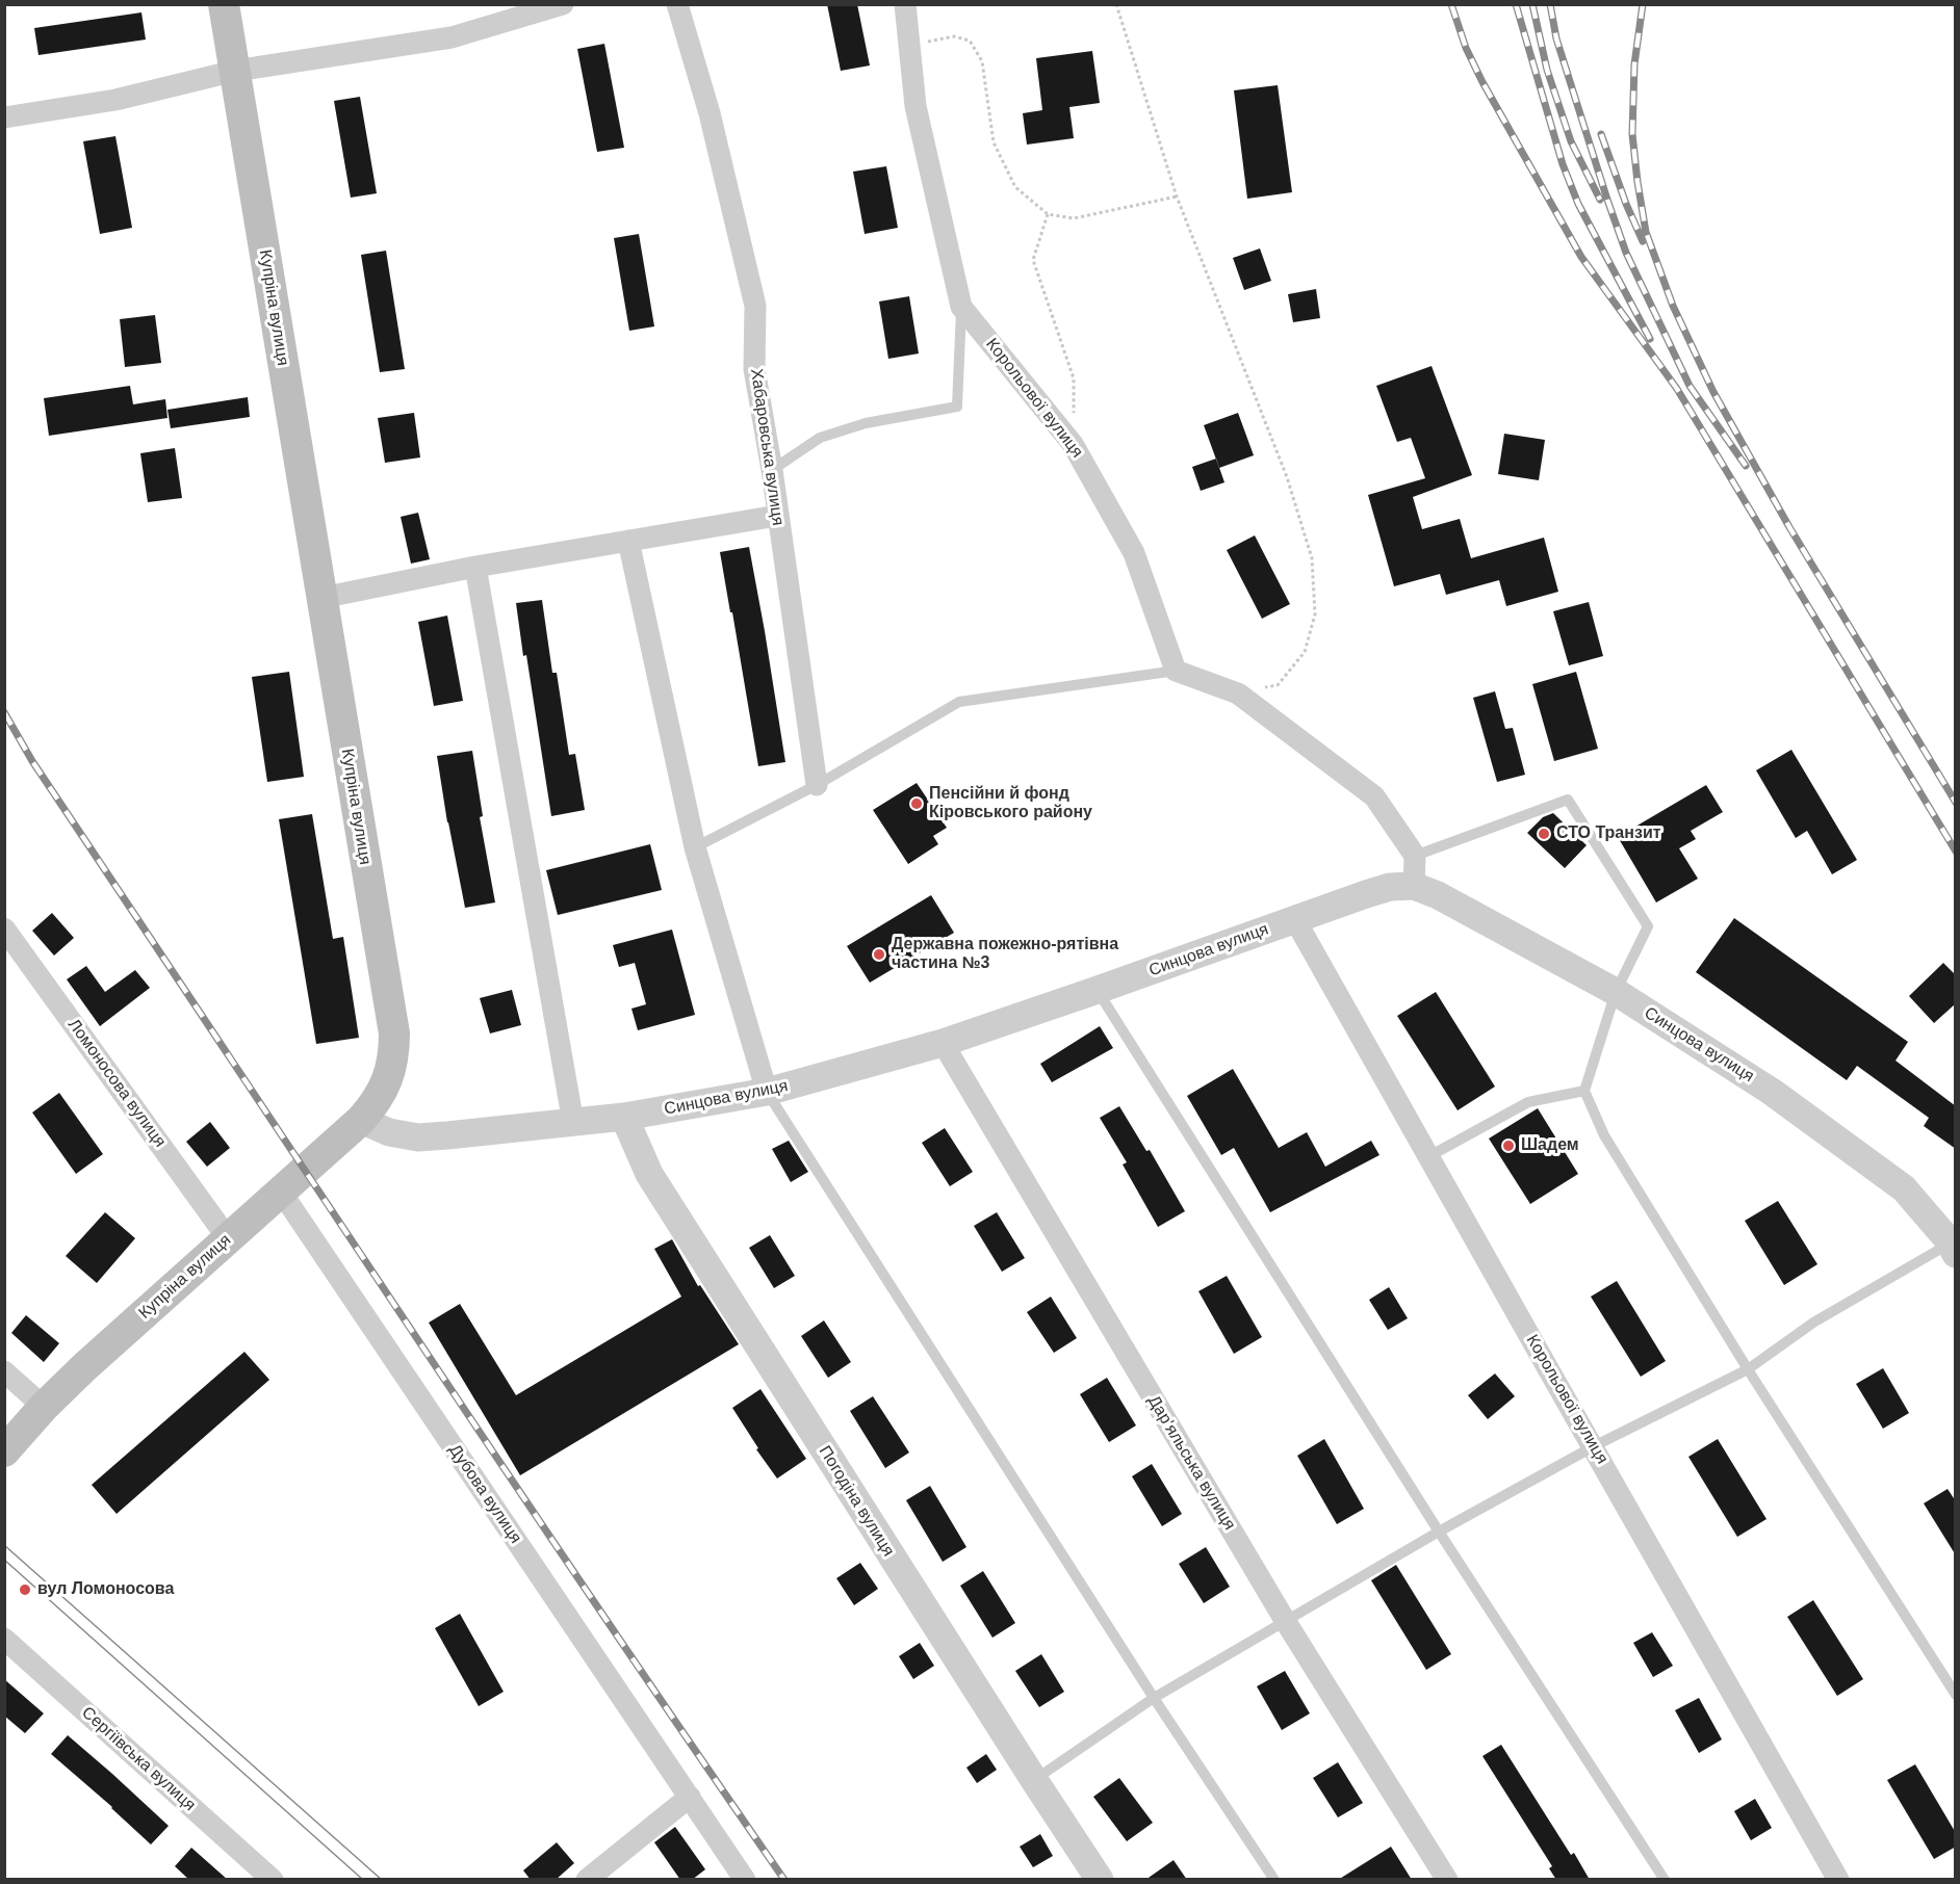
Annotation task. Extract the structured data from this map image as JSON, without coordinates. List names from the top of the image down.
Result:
{
  "streets": {
    "main road": ["Купріна вулиця"],
    "street": [
      "Корольової вулиця",
      "Хабаровська вулиця",
      "Синцова вулиця",
      "Ломоносова вулиця",
      "Дар’яльська вулиця",
      "Дубова вулиця",
      "Погодіна вулиця",
      "Сергіївська вулиця"
    ]
  },
  "crossings": [
    ["Купріна вулиця", "Синцова вулиця"],
    ["Купріна вулиця", "Ломоносова вулиця"],
    ["Купріна вулиця", "Дубова вулиця"],
    ["Корольової вулиця", "Синцова вулиця"],
    ["Синцова вулиця", "Дар’яльська вулиця"],
    ["Синцова вулиця", "Погодіна вулиця"]
  ],
  "places": [
    "Пенсійни й фонд Кіровського району",
    "СТО Транзит",
    "Державна пожежно-рятівна частина №3",
    "Шадем",
    "вул Ломоносова"
  ]
}
